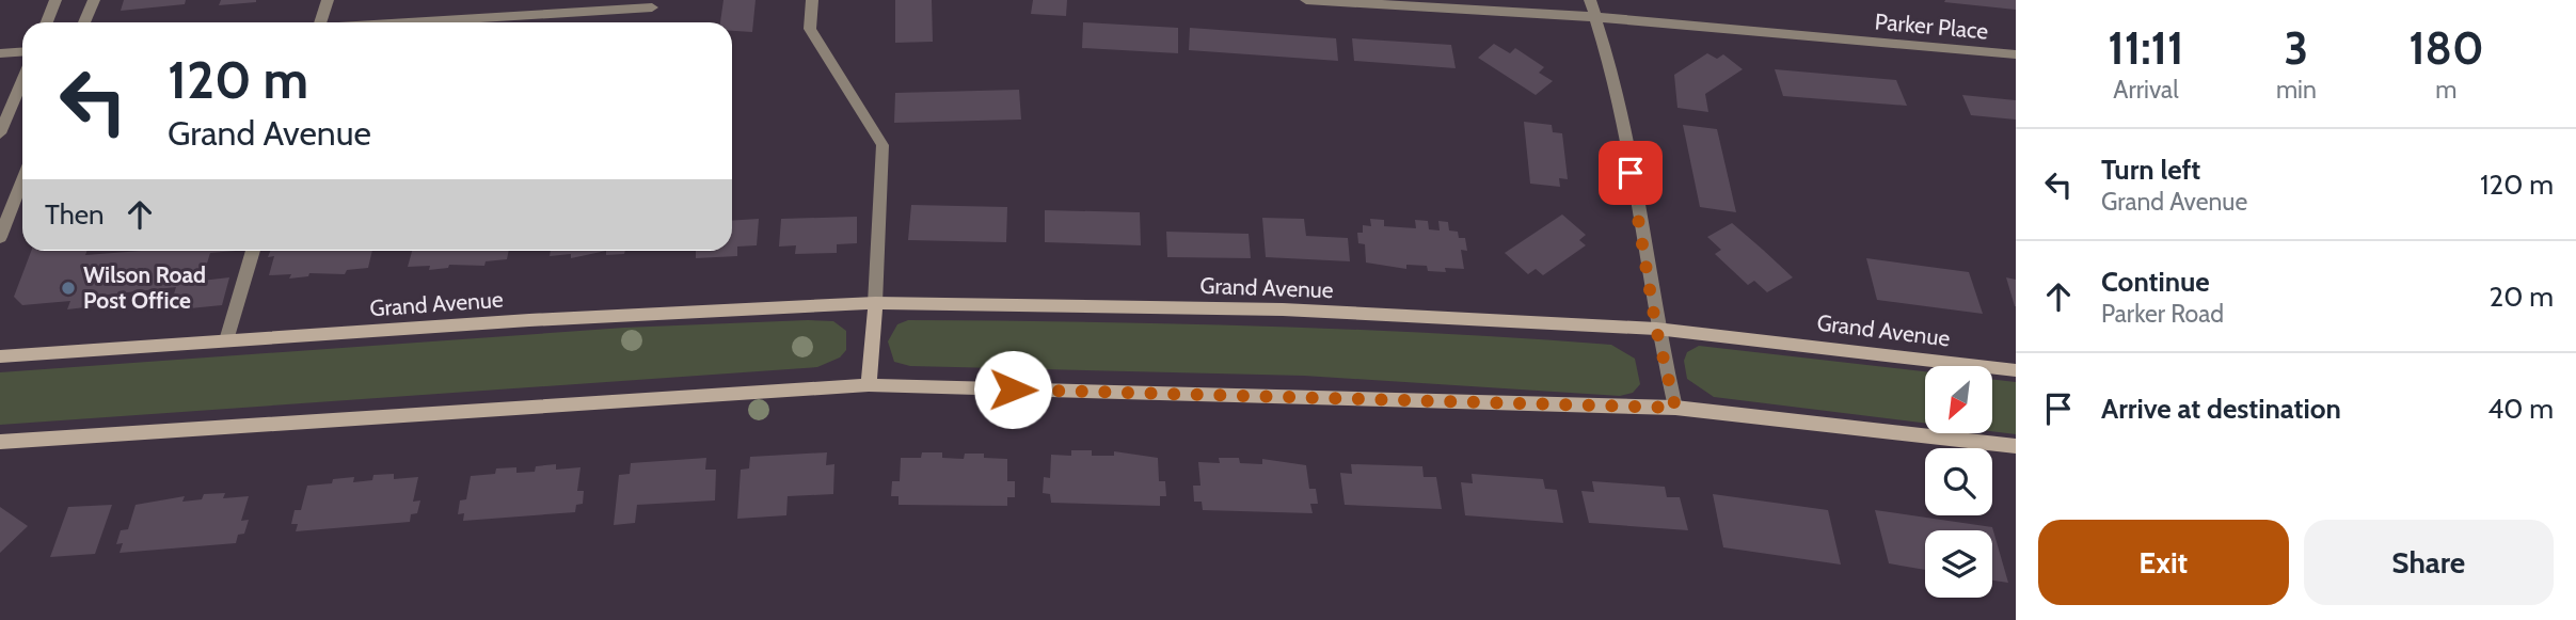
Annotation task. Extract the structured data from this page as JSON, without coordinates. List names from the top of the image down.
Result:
{
  "streets": {
    "street": ["Parker Place", "Grand Avenue"]
  },
  "places": ["Wilson Road Post Office"],
  "north": "bottom left",
  "page": {
    "eta": [
      "11:11",
      "Arrival",
      "3",
      "min",
      "180",
      "m"
    ],
    "turn": ["120 m", "Grand Avenue"],
    "list": [
      {
        "name": "Turn left",
        "note": "Grand Avenue",
        "value": "120 m"
      },
      {
        "name": "Continue",
        "note": "Parker Road",
        "value": "20 m"
      },
      {
        "name": "Arrive at destination",
        "value": "40 m"
      }
    ],
    "then": "Then",
    "buttons": ["Exit", "Share"]
  }
}
